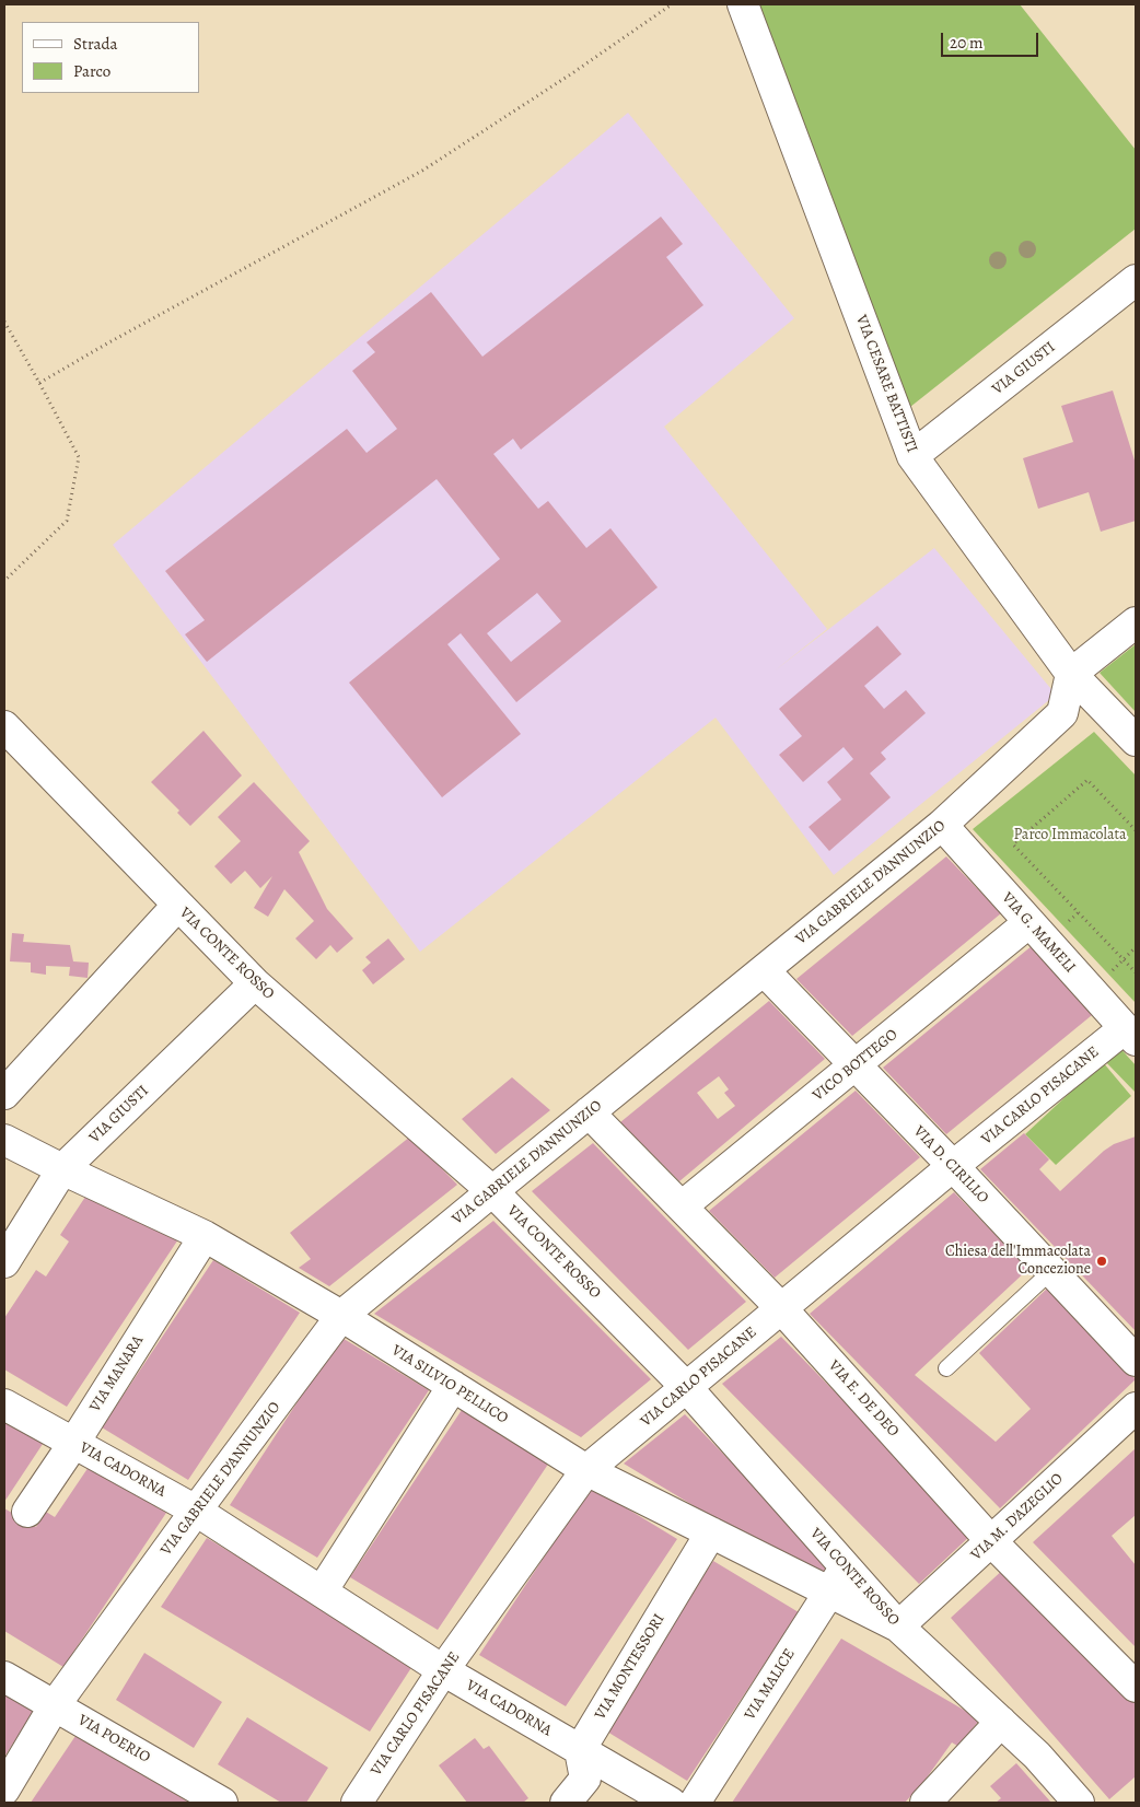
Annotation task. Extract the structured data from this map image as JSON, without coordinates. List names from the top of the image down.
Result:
{
  "streets": {
    "street": [
      "VIA GIUSTI",
      "VIA CESARE BATTISTI",
      "VIA GABRIELE D'ANNUNZIO",
      "VIA G. MAMELI",
      "VIA CONTE ROSSO",
      "VICO BOTTEGO",
      "VIA CARLO PISACANE",
      "VIA D. CIRILLO",
      "VIA MANARA",
      "VIA SILVIO PELLICO",
      "VIA E. DE DEO",
      "VIA CADORNA",
      "VIA M. D'AZEGLIO",
      "VIA MONTESSORI",
      "VIA MALICE",
      "VIA POERIO"
    ]
  },
  "crossings": [
    ["VIA GIUSTI", "VIA CESARE BATTISTI"],
    ["VIA GIUSTI", "VIA CONTE ROSSO"],
    ["VIA GIUSTI", "VIA SILVIO PELLICO"],
    ["VIA CESARE BATTISTI", "VIA GABRIELE D'ANNUNZIO"],
    ["VIA GABRIELE D'ANNUNZIO", "VIA G. MAMELI"],
    ["VIA GABRIELE D'ANNUNZIO", "VIA CONTE ROSSO"],
    ["VIA GABRIELE D'ANNUNZIO", "VIA D. CIRILLO"],
    ["VIA GABRIELE D'ANNUNZIO", "VIA SILVIO PELLICO"],
    ["VIA GABRIELE D'ANNUNZIO", "VIA E. DE DEO"],
    ["VIA GABRIELE D'ANNUNZIO", "VIA CADORNA"],
    ["VIA GABRIELE D'ANNUNZIO", "VIA POERIO"],
    ["VIA G. MAMELI", "VICO BOTTEGO"],
    ["VIA G. MAMELI", "VIA CARLO PISACANE"],
    ["VIA CONTE ROSSO", "VIA CARLO PISACANE"],
    ["VIA CONTE ROSSO", "VIA SILVIO PELLICO"],
    ["VIA CONTE ROSSO", "VIA M. D'AZEGLIO"],
    ["VIA CONTE ROSSO", "VIA MALICE"],
    ["VICO BOTTEGO", "VIA D. CIRILLO"],
    ["VICO BOTTEGO", "VIA E. DE DEO"],
    ["VIA CARLO PISACANE", "VIA D. CIRILLO"],
    ["VIA CARLO PISACANE", "VIA SILVIO PELLICO"],
    ["VIA CARLO PISACANE", "VIA E. DE DEO"],
    ["VIA CARLO PISACANE", "VIA CADORNA"],
    ["VIA MANARA", "VIA SILVIO PELLICO"],
    ["VIA MANARA", "VIA CADORNA"],
    ["VIA SILVIO PELLICO", "VIA M. D'AZEGLIO"],
    ["VIA SILVIO PELLICO", "VIA MONTESSORI"],
    ["VIA SILVIO PELLICO", "VIA MALICE"],
    ["VIA E. DE DEO", "VIA M. D'AZEGLIO"],
    ["VIA CADORNA", "VIA MONTESSORI"]
  ],
  "parks": ["Parco Immacolata"],
  "places": ["Chiesa dell'Immacolata Concezione"],
  "legend": ["Strada", "Parco"],
  "scale_bar": "20 m"
}
